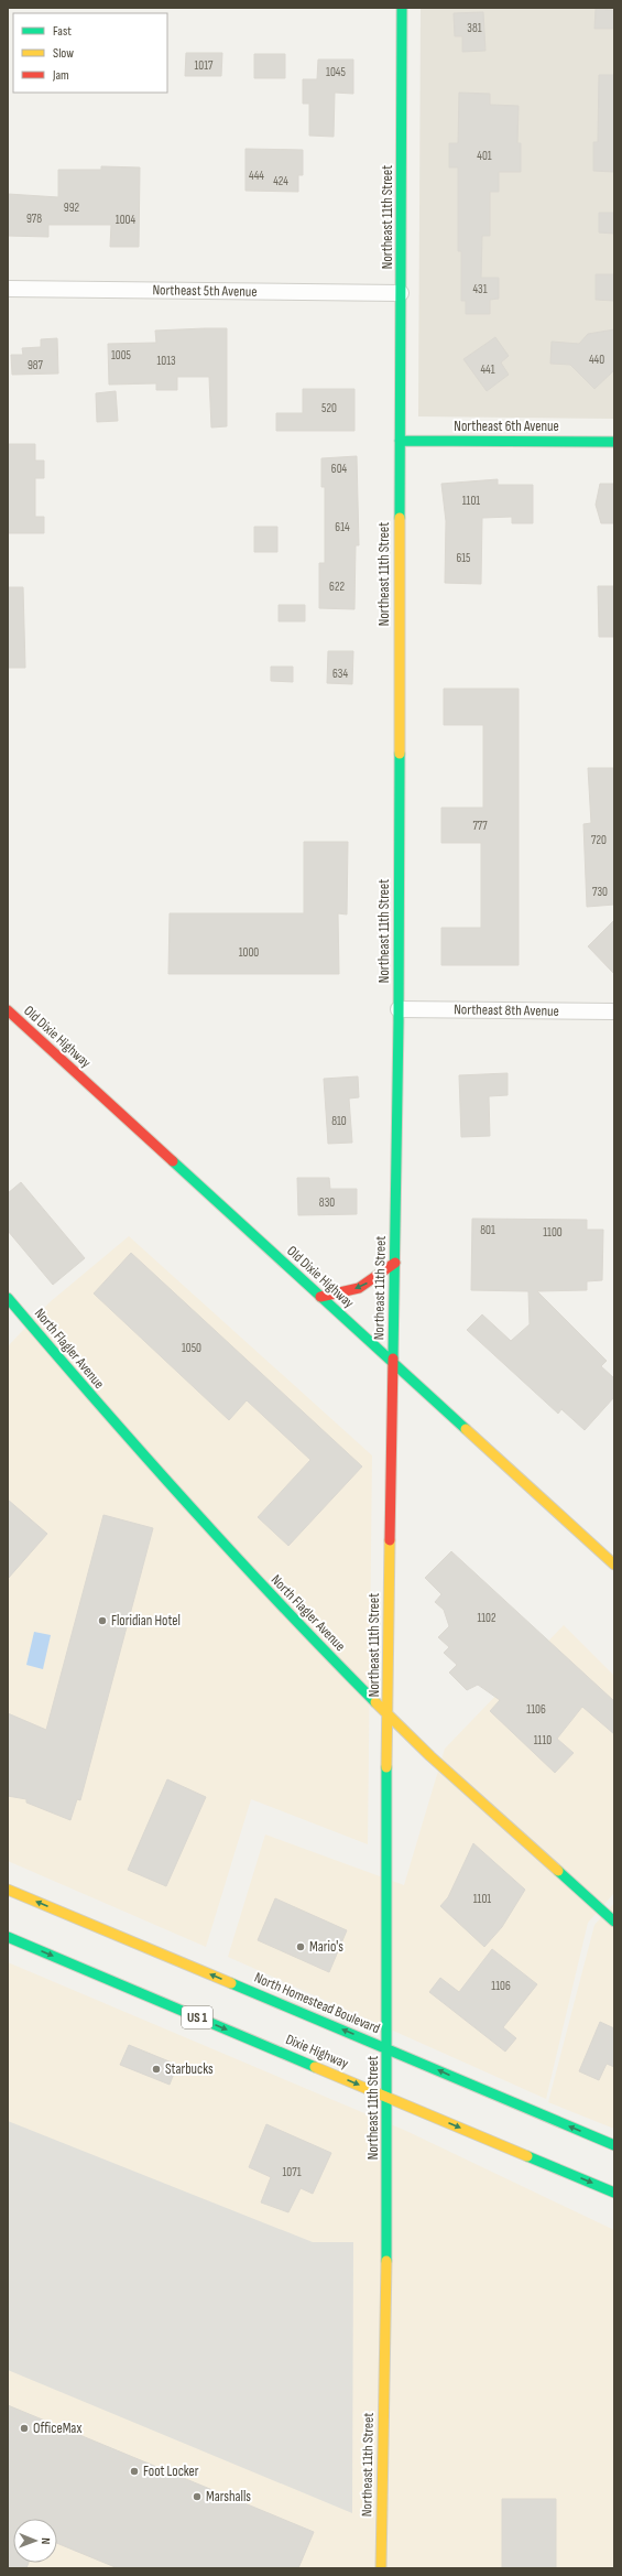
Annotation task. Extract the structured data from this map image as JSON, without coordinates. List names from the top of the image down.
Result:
{
  "streets": {
    "main road": [
      "Northeast 11th Street",
      "Northeast 6th Avenue",
      "Old Dixie Highway",
      "North Flagler Avenue",
      "North Homestead Boulevard",
      "US 1",
      "Dixie Highway"
    ],
    "street": ["Northeast 5th Avenue", "Northeast 8th Avenue"]
  },
  "crossings": [
    ["Northeast 11th Street", "Northeast 5th Avenue"],
    ["Northeast 11th Street", "Northeast 6th Avenue"],
    ["Northeast 11th Street", "Northeast 8th Avenue"],
    ["Northeast 11th Street", "Old Dixie Highway"],
    ["Northeast 11th Street", "North Flagler Avenue"],
    ["Northeast 11th Street", "North Homestead Boulevard"],
    ["Northeast 11th Street", "Dixie Highway"]
  ],
  "one_way": ["North Homestead Boulevard", "Dixie Highway"],
  "places": [
    "Floridian Hotel",
    "Mario's",
    "Starbucks",
    "OfficeMax",
    "Foot Locker",
    "Marshalls"
  ],
  "house_numbers": [
    "381",
    "1017",
    "1045",
    "401",
    "444",
    "424",
    "992",
    "978",
    "1004",
    "431",
    "1005",
    "440",
    "1013",
    "987",
    "441",
    "520",
    "604",
    "1101",
    "614",
    "615",
    "622",
    "634",
    "777",
    "720",
    "730",
    "1000",
    "810",
    "830",
    "801",
    "1100",
    "1050",
    "1102",
    "1106",
    "1110",
    "1101",
    "1106",
    "1071"
  ],
  "legend": ["Fast", "Slow", "Jam"],
  "north": "right"
}
